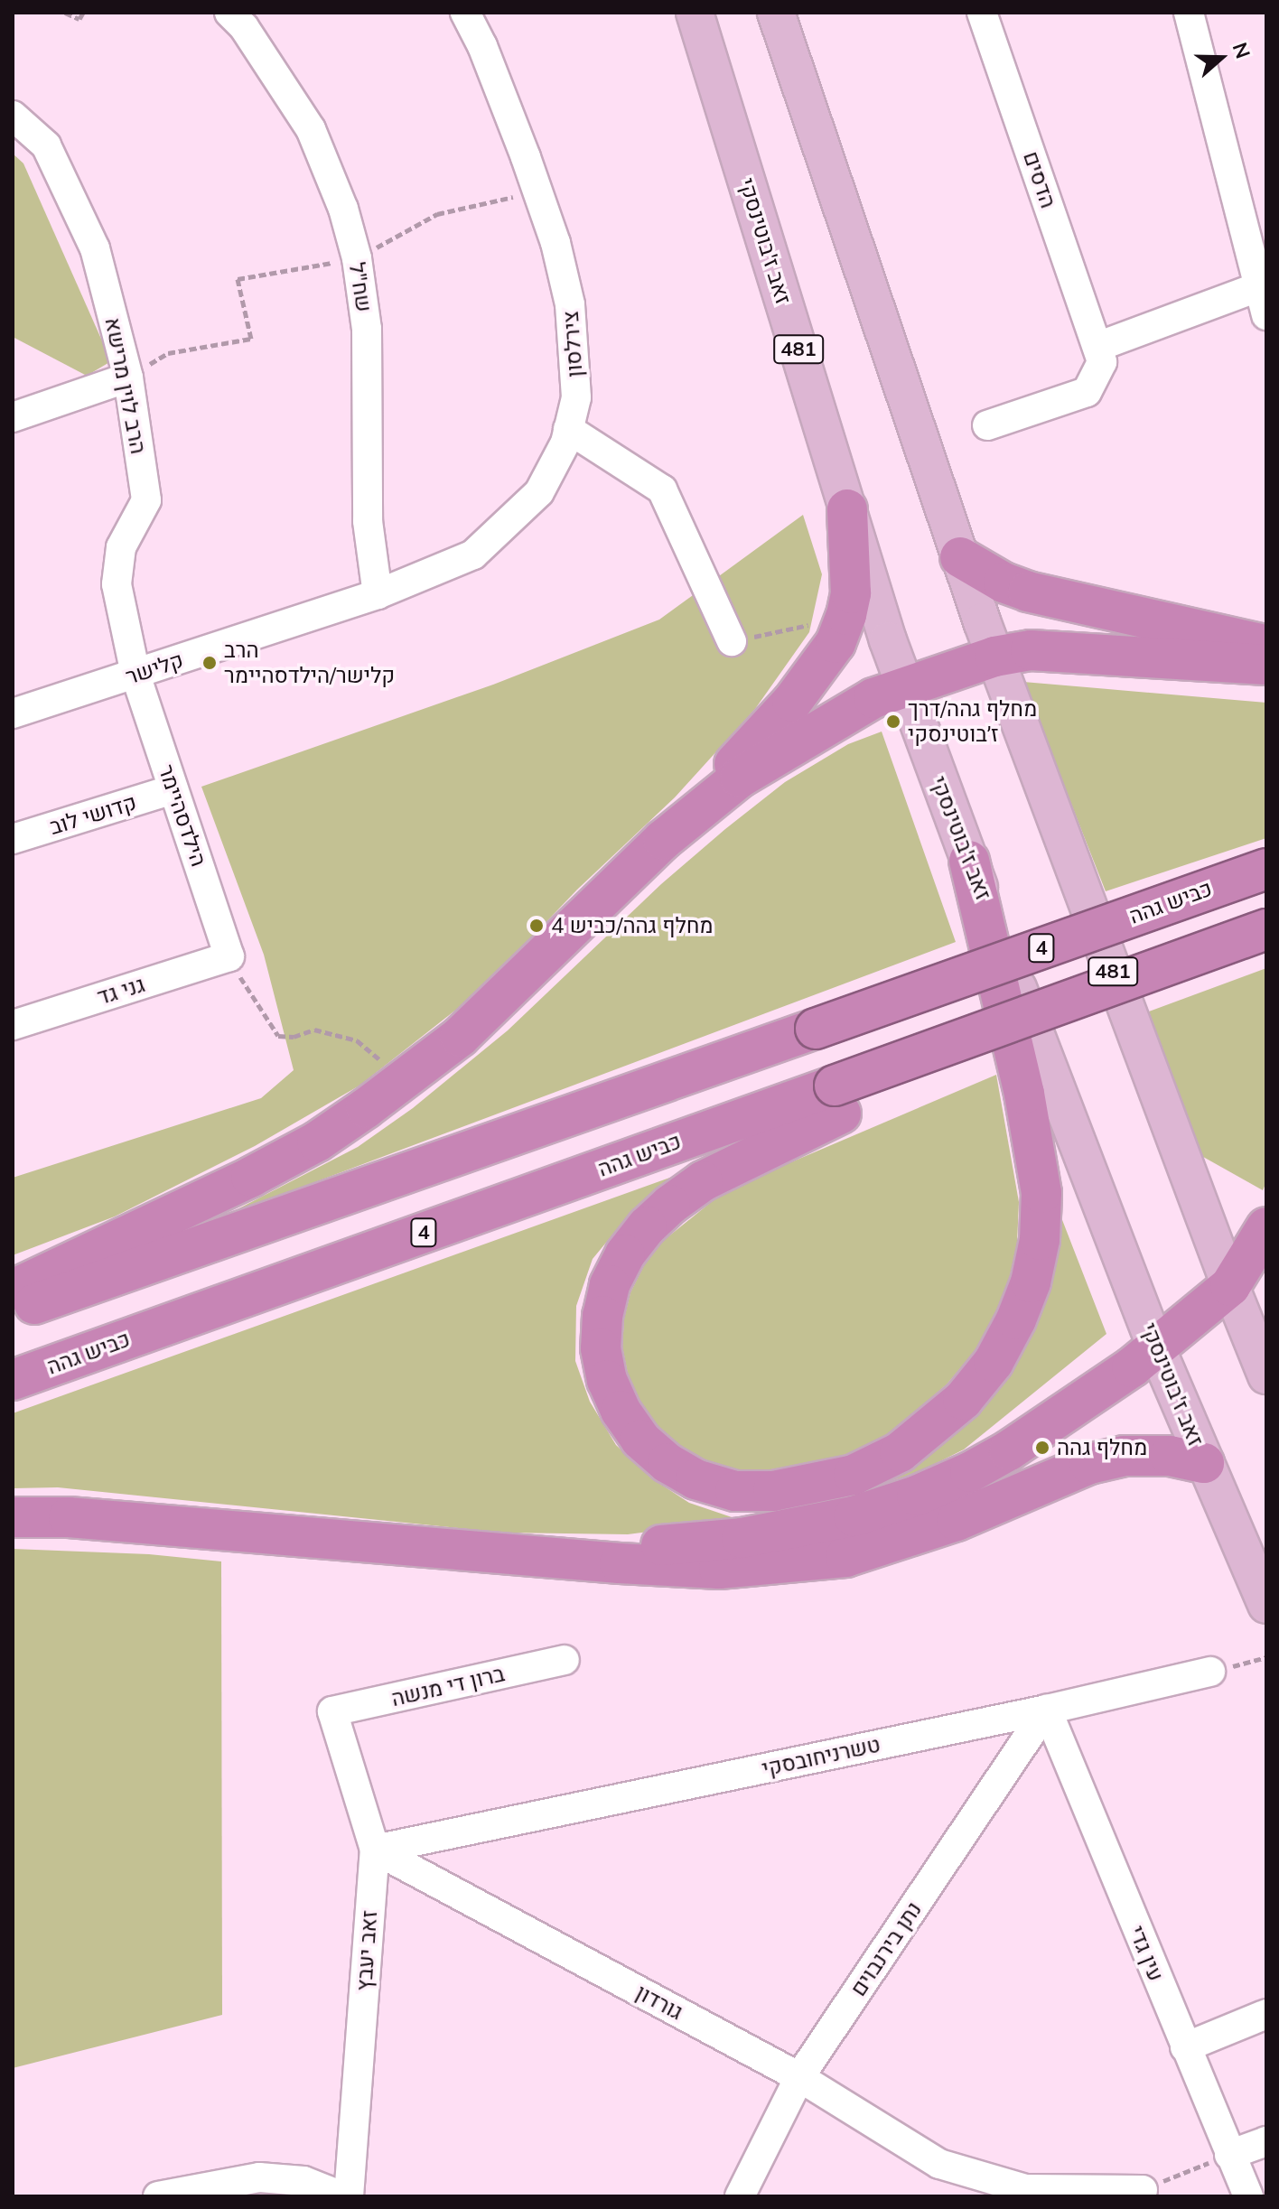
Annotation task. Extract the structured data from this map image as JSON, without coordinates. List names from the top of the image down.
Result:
{
  "streets": {
    "highway": ["כביש גהה", "4"],
    "main road": ["זאב ז'בוטינסקי", "481"],
    "street": [
      "הדסים",
      "שח\"ל",
      "צירלסון",
      "הרב לוין מרישא",
      "קלישר",
      "קדושי לוב",
      "הילדסהיימר",
      "גני גד",
      "ברון די מנשה",
      "טשרניחובסקי",
      "נתן בירנבוים",
      "זאב יעבץ",
      "עין גדי",
      "גורדון"
    ]
  },
  "crossings": [
    ["שח\"ל", "צירלסון"],
    ["שח\"ל", "קלישר"],
    ["צירלסון", "קלישר"],
    ["הרב לוין מרישא", "קלישר"],
    ["הרב לוין מרישא", "הילדסהיימר"],
    ["קלישר", "הילדסהיימר"],
    ["קדושי לוב", "הילדסהיימר"],
    ["הילדסהיימר", "גני גד"],
    ["ברון די מנשה", "זאב יעבץ"],
    ["טשרניחובסקי", "נתן בירנבוים"],
    ["טשרניחובסקי", "זאב יעבץ"],
    ["טשרניחובסקי", "עין גדי"],
    ["טשרניחובסקי", "גורדון"],
    ["נתן בירנבוים", "עין גדי"],
    ["נתן בירנבוים", "גורדון"],
    ["זאב יעבץ", "גורדון"]
  ],
  "places": [
    "הרב קלישר/הילדסהיימר",
    "מחלף גהה/דרך ז׳בוטינסקי",
    "מחלף גהה/כביש 4",
    "מחלף גהה"
  ],
  "north": "right"
}
